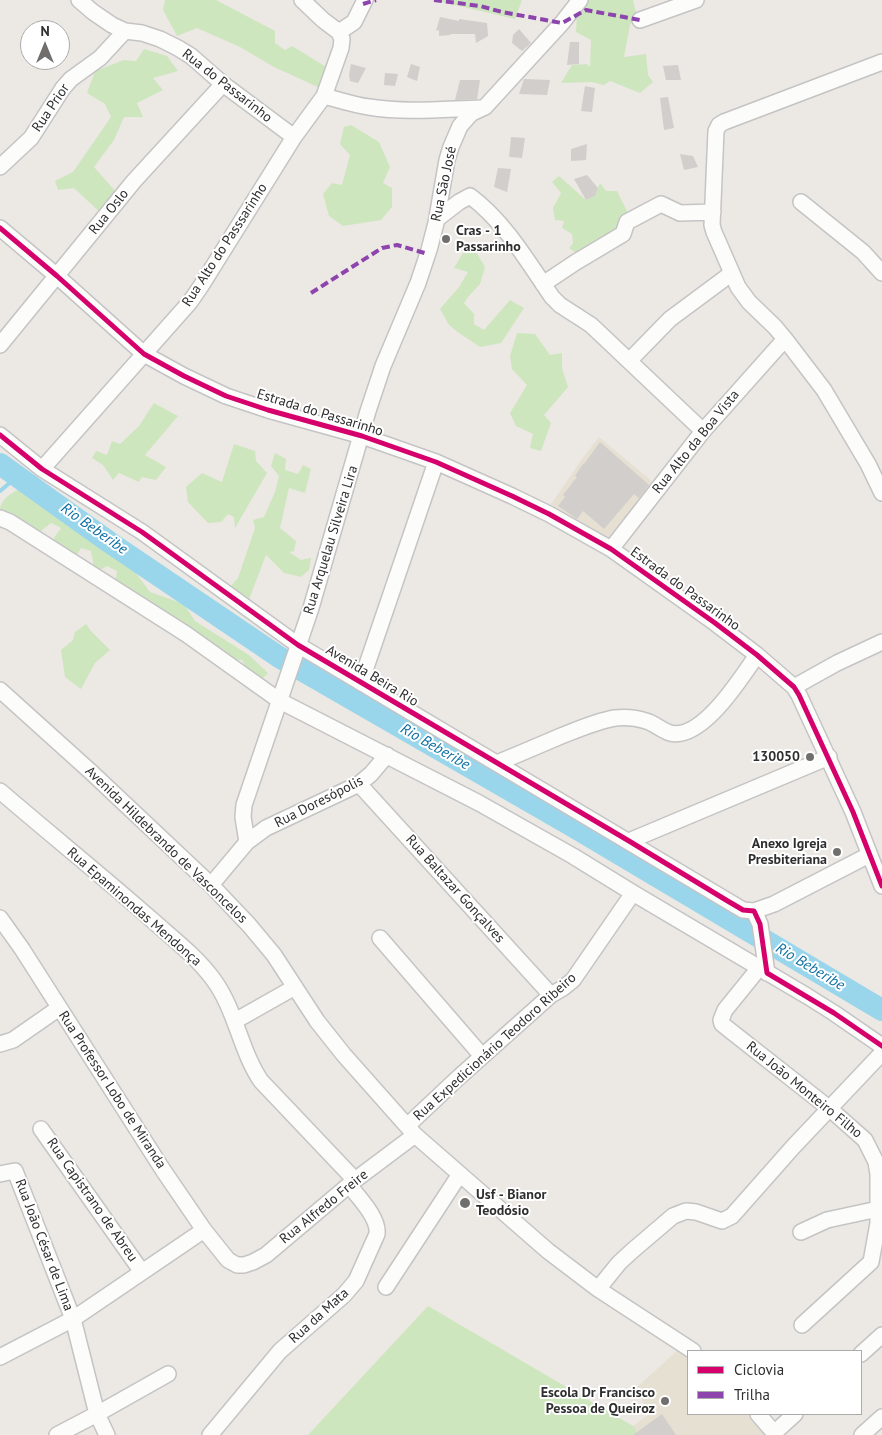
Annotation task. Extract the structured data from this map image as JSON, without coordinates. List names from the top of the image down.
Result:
{
  "streets": {
    "street": [
      "Rua do Passarinho",
      "Rua Prior",
      "Rua São José",
      "Rua Oslo",
      "Rua Alto do Passsarinho",
      "Estrada do Passarinho",
      "Rua Alto da Boa Vista",
      "Rua Arquelau Silveira Lira",
      "Avenida Beira Rio",
      "Rua Doresópolis",
      "Avenida Hildebrando de Vasconcelos",
      "Rua Baltazar Gonçalves",
      "Rua Epaminondas Mendonça",
      "Rua Expedicionário Teodoro Ribeiro",
      "Rua Professor Lobo de Miranda",
      "Rua João Monteiro Filho",
      "Rua Capistrano de Abreu",
      "Rua Alfredo Freire",
      "Rua João César de Lima",
      "Rua da Mata"
    ]
  },
  "crossings": [
    ["Rua do Passarinho", "Rua Prior"],
    ["Rua do Passarinho", "Rua Oslo"],
    ["Rua do Passarinho", "Rua Alto do Passsarinho"],
    ["Rua São José", "Estrada do Passarinho"],
    ["Rua São José", "Rua Arquelau Silveira Lira"],
    ["Rua Oslo", "Estrada do Passarinho"],
    ["Rua Alto do Passsarinho", "Estrada do Passarinho"],
    ["Rua Alto do Passsarinho", "Avenida Beira Rio"],
    ["Estrada do Passarinho", "Rua Alto da Boa Vista"],
    ["Estrada do Passarinho", "Rua Arquelau Silveira Lira"],
    ["Estrada do Passarinho", "Avenida Beira Rio"],
    ["Rua Arquelau Silveira Lira", "Avenida Beira Rio"],
    ["Rua Arquelau Silveira Lira", "Rua Doresópolis"],
    ["Rua Doresópolis", "Rua Baltazar Gonçalves"],
    ["Avenida Hildebrando de Vasconcelos", "Rua Expedicionário Teodoro Ribeiro"],
    ["Avenida Hildebrando de Vasconcelos", "Rua Alfredo Freire"],
    ["Rua Baltazar Gonçalves", "Rua Expedicionário Teodoro Ribeiro"],
    ["Rua Epaminondas Mendonça", "Rua Alfredo Freire"],
    ["Rua Epaminondas Mendonça", "Rua da Mata"],
    ["Rua Expedicionário Teodoro Ribeiro", "Rua Alfredo Freire"],
    ["Rua Professor Lobo de Miranda", "Rua Alfredo Freire"],
    ["Rua Alfredo Freire", "Rua da Mata"]
  ],
  "water": ["Rio Beberibe"],
  "places": [
    "Cras - 1 Passarinho",
    "130050",
    "Anexo Igreja Presbiteriana",
    "Usf - Bianor Teodósio",
    "Escola Dr Francisco Pessoa de Queiroz"
  ],
  "legend": ["Ciclovia", "Trilha"],
  "north": "top"
}
